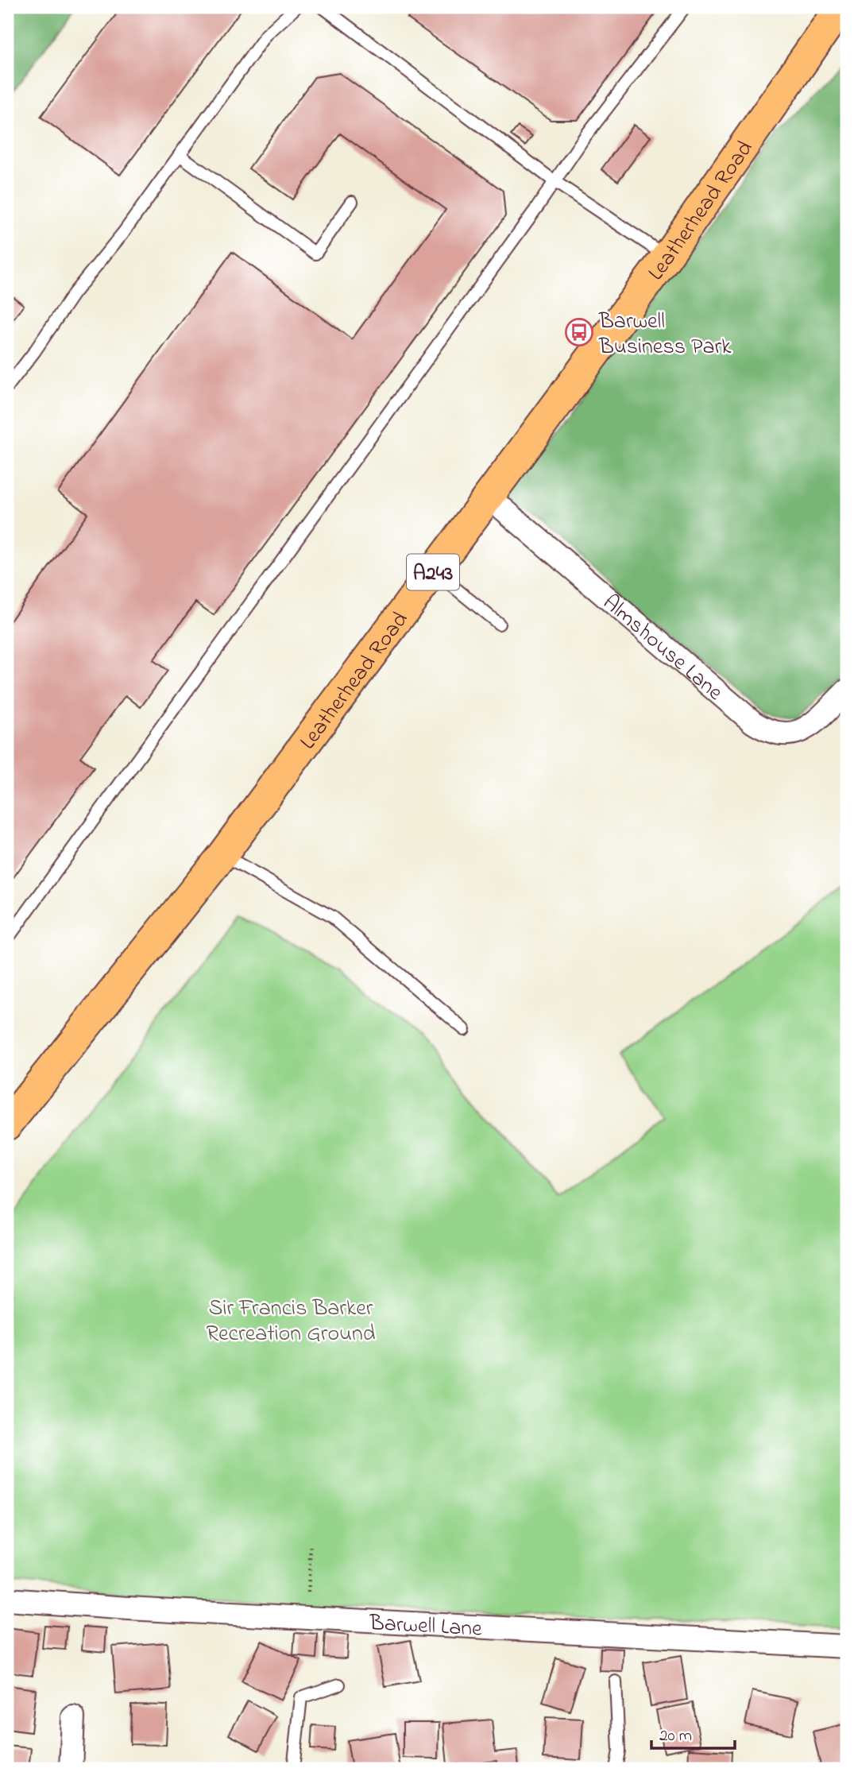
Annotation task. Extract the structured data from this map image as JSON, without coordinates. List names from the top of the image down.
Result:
{
  "streets": {
    "highway": ["Leatherhead Road", "A243"],
    "street": ["Almshouse Lane", "Barwell Lane"]
  },
  "crossings": [
    ["Leatherhead Road", "Almshouse Lane"]
  ],
  "parks": ["Sir Francis Barker Recreation Ground"],
  "places": {
    "bus stop": ["Barwell Business Park"]
  },
  "scale_bar": "20 m"
}
